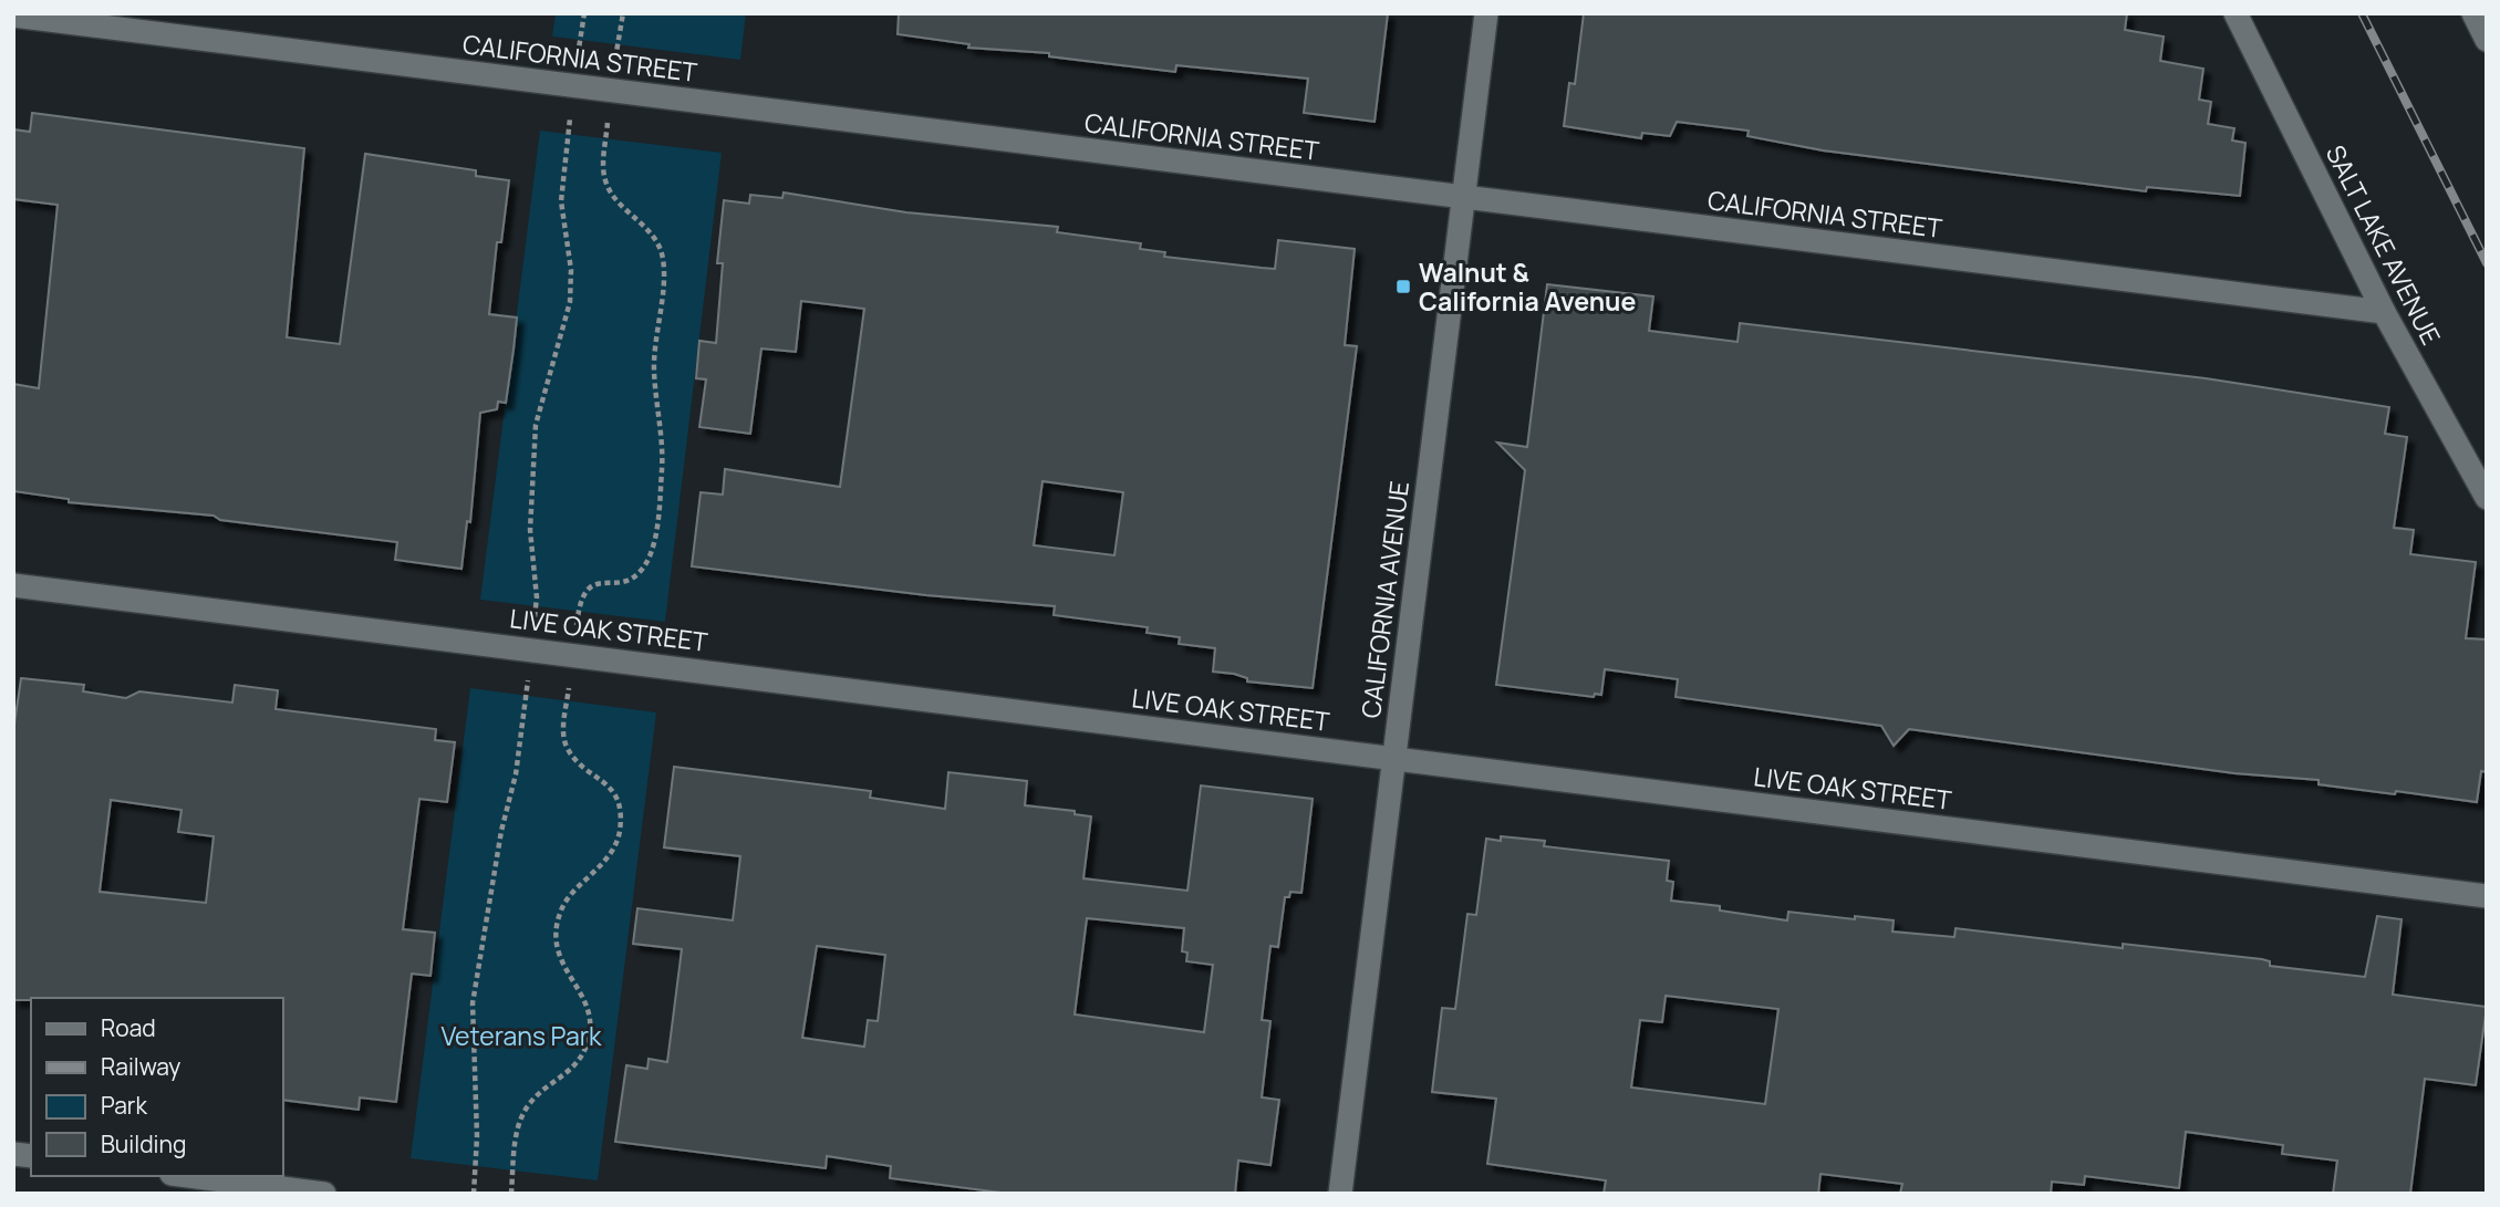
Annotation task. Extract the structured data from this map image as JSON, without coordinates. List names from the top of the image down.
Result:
{
  "streets": {
    "street": [
      "CALIFORNIA STREET",
      "SALT LAKE AVENUE",
      "CALIFORNIA AVENUE",
      "LIVE OAK STREET"
    ]
  },
  "crossings": [
    ["CALIFORNIA STREET", "SALT LAKE AVENUE"],
    ["CALIFORNIA STREET", "CALIFORNIA AVENUE"],
    ["CALIFORNIA AVENUE", "LIVE OAK STREET"]
  ],
  "parks": ["Veterans Park"],
  "places": {
    "transit": ["Walnut & California Avenue"]
  },
  "legend": [
    "Road",
    "Railway",
    "Park",
    "Building"
  ]
}
